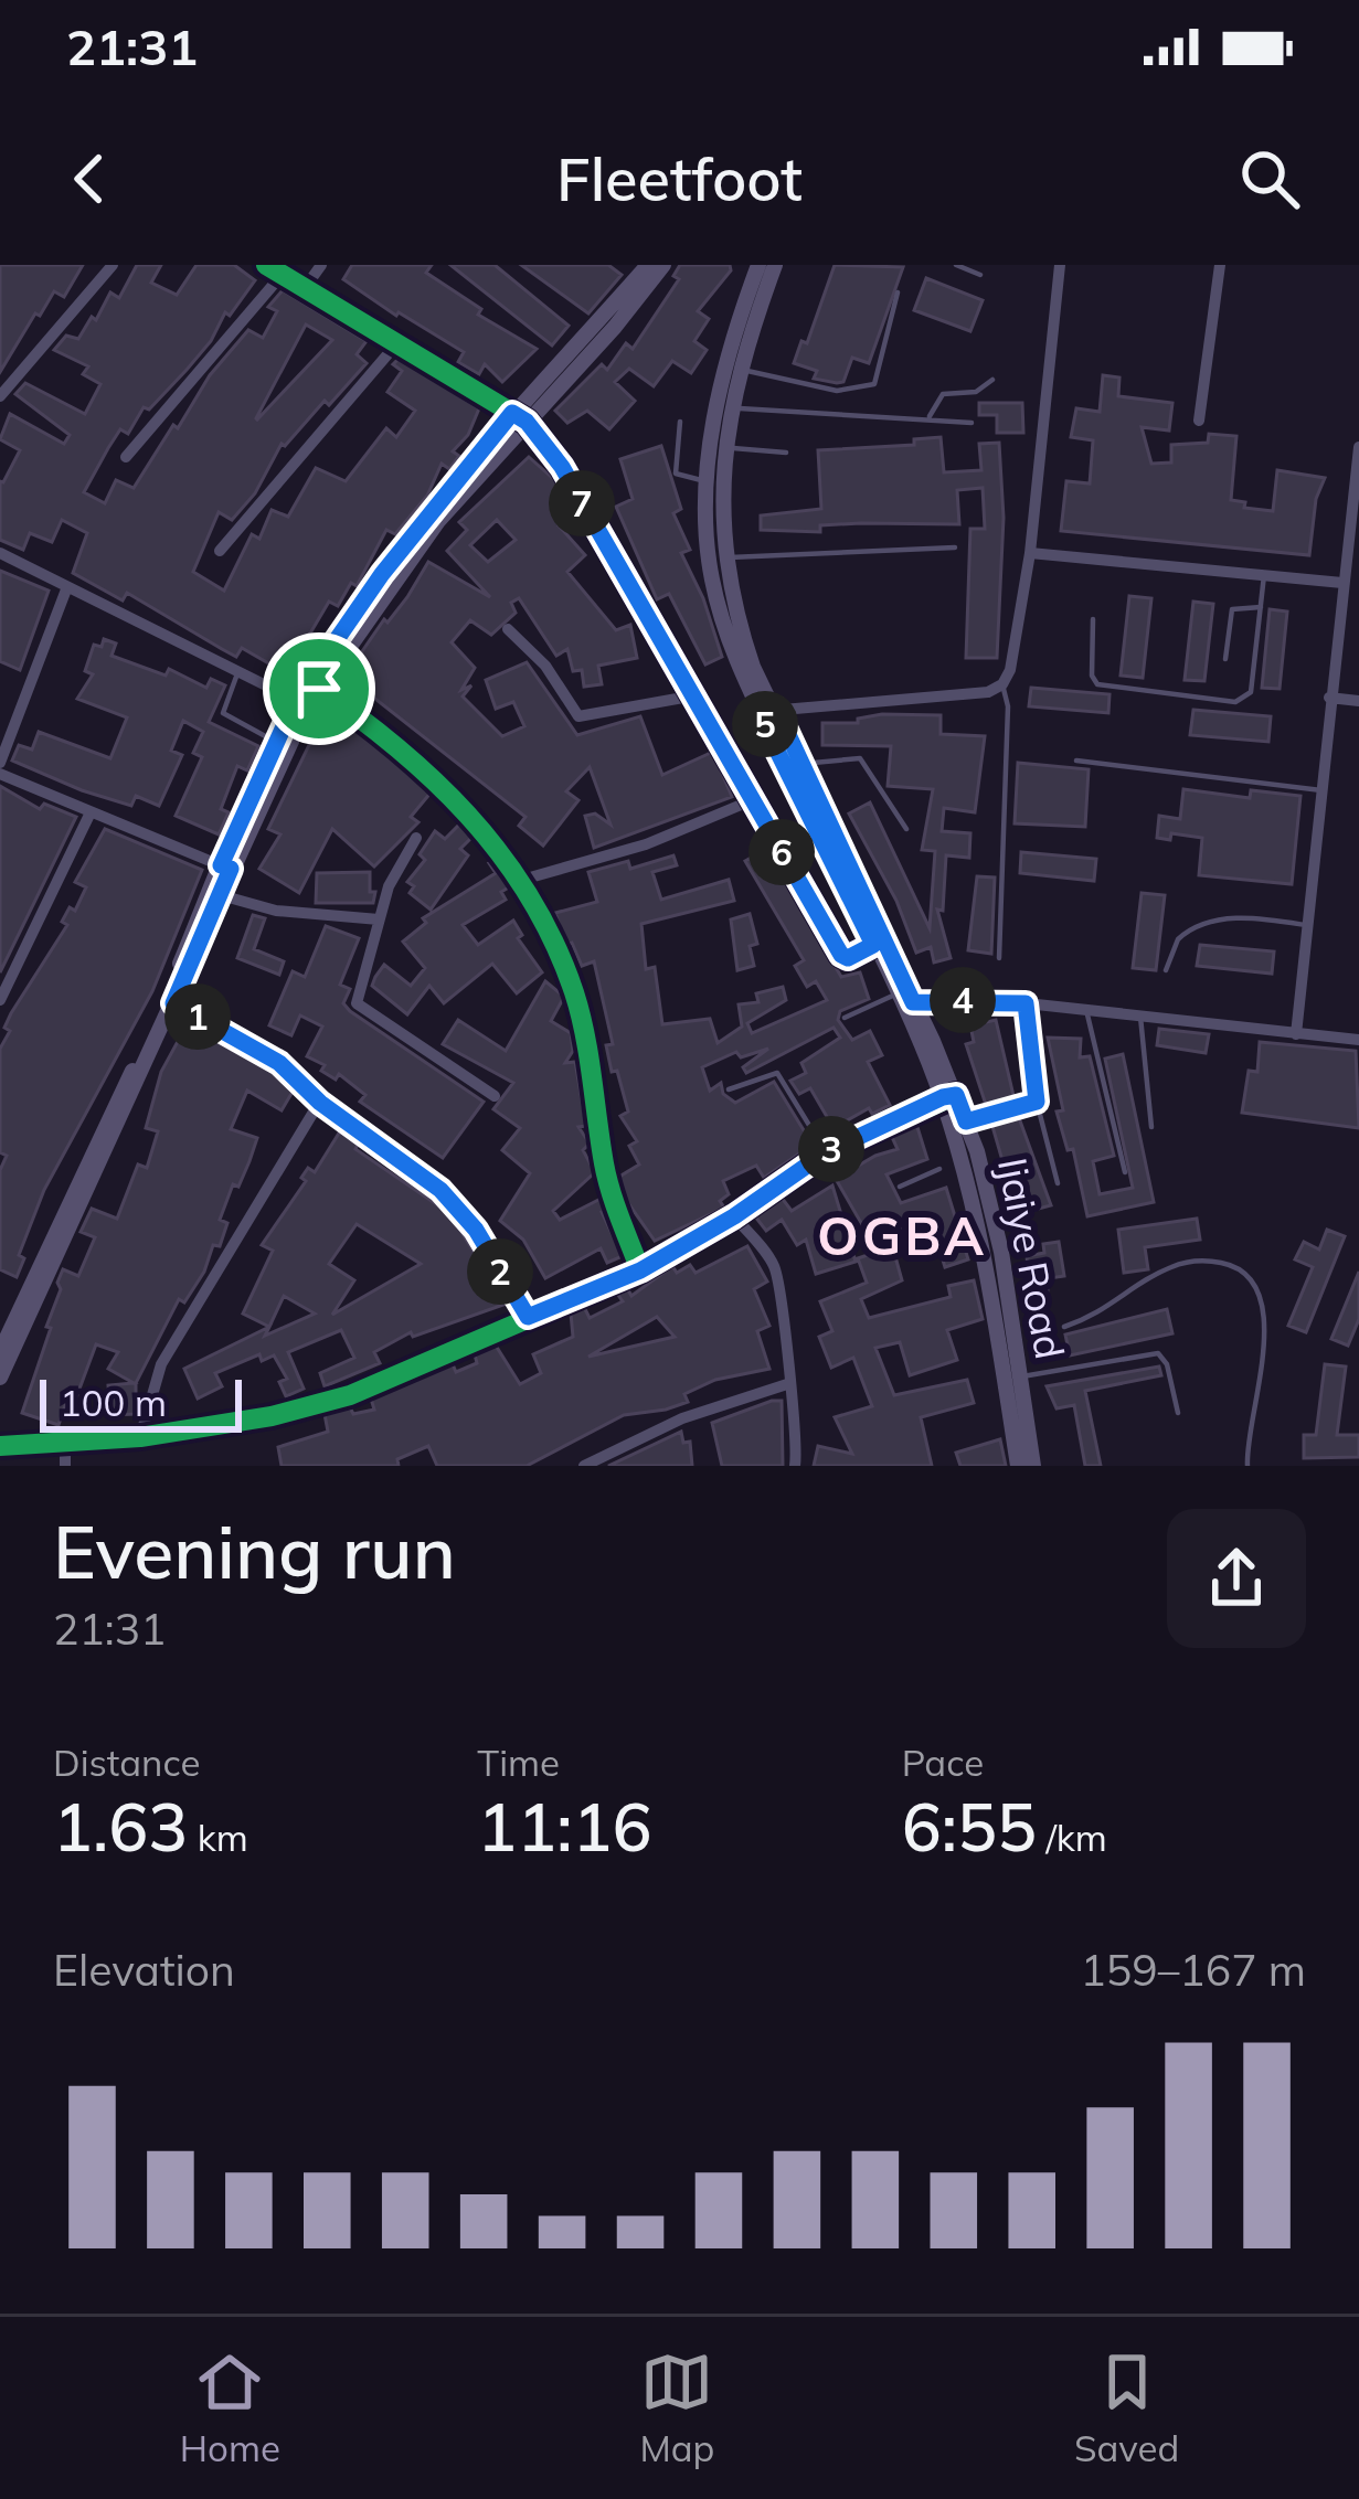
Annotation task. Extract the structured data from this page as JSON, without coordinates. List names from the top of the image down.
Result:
{
  "streets": {
    "main road": ["Ijaiye Road"]
  },
  "districts": ["OGBA"],
  "scale_bar": "100 m",
  "page": {
    "status": "21:31",
    "header": "Fleetfoot",
    "pins": [
      "7",
      "5",
      "6",
      "4",
      "1",
      "3",
      "2"
    ],
    "scale": "100 m",
    "heading": ["Evening run", "21:31"],
    "stats": [
      ["Distance", "1.63 km"],
      ["Time", "11:16"],
      ["Pace", "6:55 /km"]
    ],
    "chart": ["Elevation", "159–167 m"],
    "tabs": ["Home", "Map", "Saved"]
  }
}
